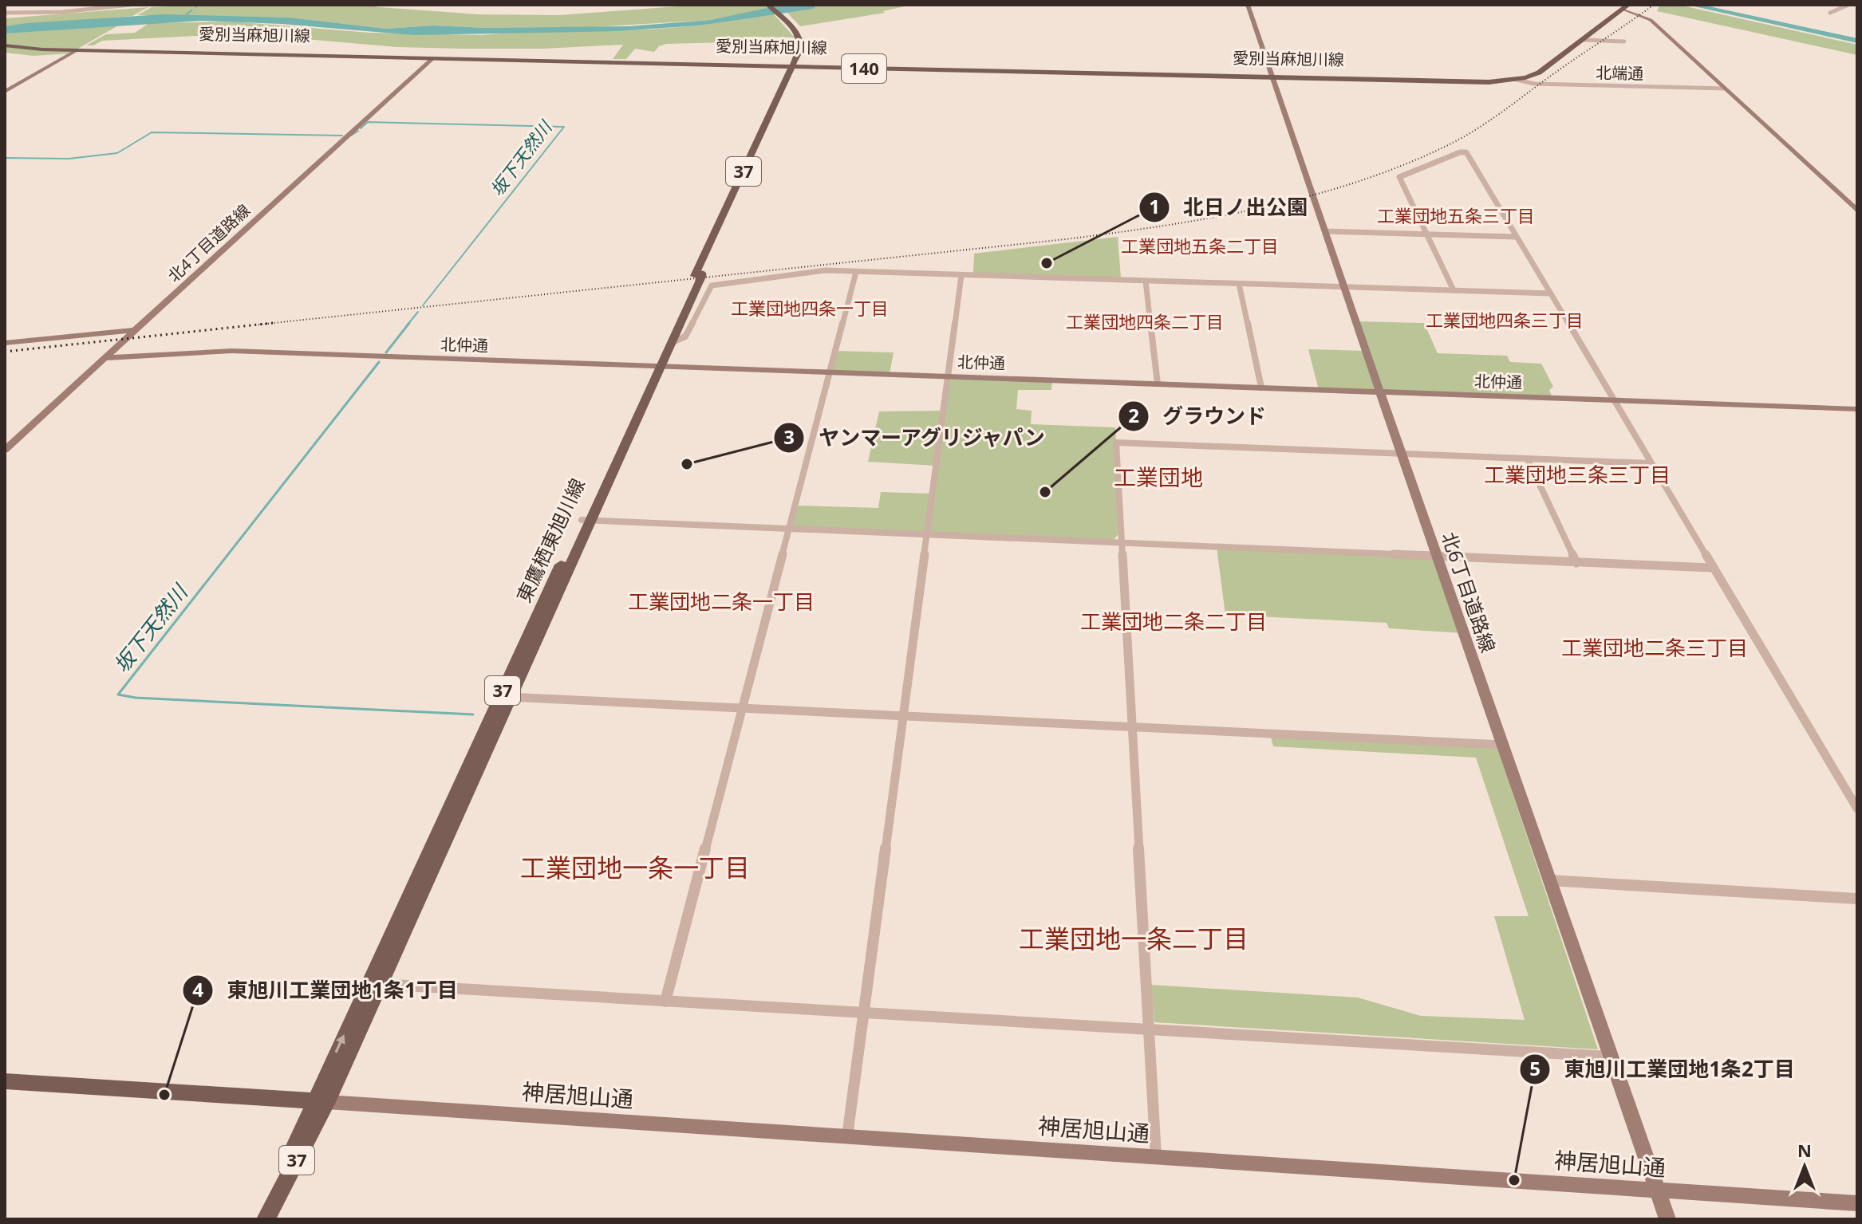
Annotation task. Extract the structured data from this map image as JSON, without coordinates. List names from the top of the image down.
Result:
{
  "streets": {
    "main road": [
      "愛別当麻旭川線",
      "140",
      "37",
      "東鷹栖東旭川線"
    ],
    "street": [
      "北端通",
      "北4丁目道路線",
      "北仲通",
      "北6丁目道路線",
      "神居旭山通"
    ]
  },
  "crossings": [
    ["愛別当麻旭川線", "北端通"],
    ["愛別当麻旭川線", "北4丁目道路線"],
    ["愛別当麻旭川線", "東鷹栖東旭川線"],
    ["愛別当麻旭川線", "北6丁目道路線"],
    ["37", "東鷹栖東旭川線"],
    ["37", "神居旭山通"],
    ["北4丁目道路線", "北仲通"],
    ["北仲通", "東鷹栖東旭川線"],
    ["北仲通", "北6丁目道路線"],
    ["東鷹栖東旭川線", "神居旭山通"],
    ["北6丁目道路線", "神居旭山通"]
  ],
  "districts": [
    "工業団地五条三丁目",
    "工業団地五条二丁目",
    "工業団地四条一丁目",
    "工業団地四条三丁目",
    "工業団地四条二丁目",
    "工業団地三条三丁目",
    "工業団地",
    "工業団地二条一丁目",
    "工業団地二条二丁目",
    "工業団地二条三丁目",
    "工業団地一条一丁目",
    "工業団地一条二丁目"
  ],
  "water": ["坂下天然川"],
  "places": [
    "北日ノ出公園",
    "ヤンマーアグリジャパン",
    "グラウンド",
    "東旭川工業団地1条1丁目",
    "東旭川工業団地1条2丁目"
  ],
  "north": "top"
}
